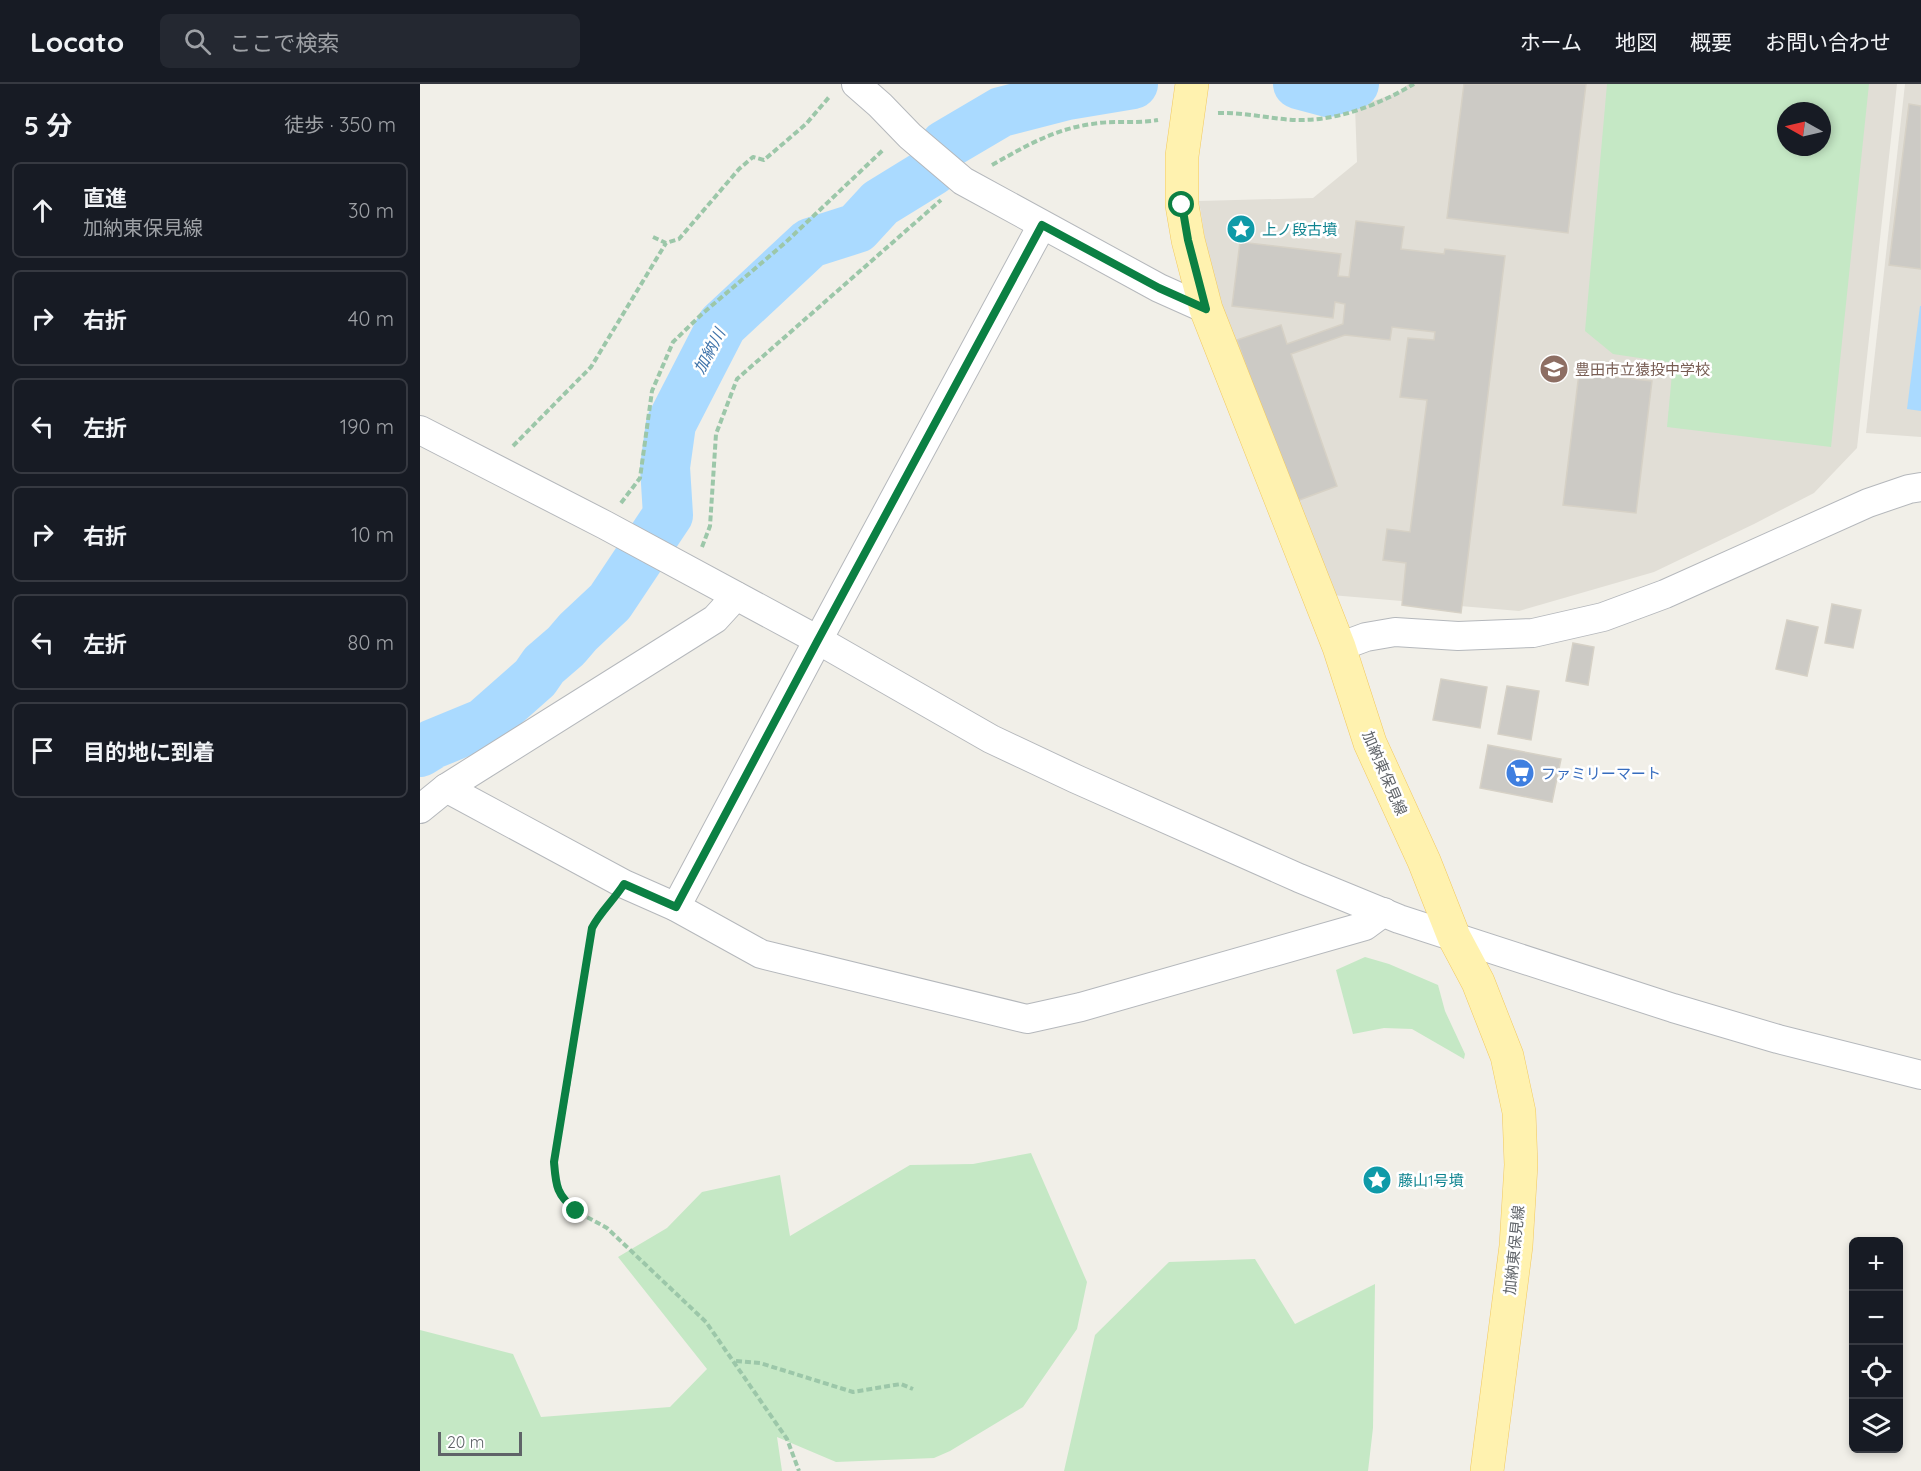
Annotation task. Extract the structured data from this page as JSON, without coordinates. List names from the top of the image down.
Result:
{
  "streets": {
    "main road": ["加納東保見線"]
  },
  "water": ["加納川"],
  "places": {
    "place": ["上ノ段古墳", "藤山1号墳"],
    "school or university": ["豊田市立猿投中学校"],
    "supermarket": ["ファミリーマート"]
  },
  "scale_bar": "20 m",
  "north": "left",
  "page": {
    "header": "Locato",
    "search": "ここで検索",
    "nav": [
      "ホーム",
      "地図",
      "概要",
      "お問い合わせ"
    ],
    "heading": ["5 分", "徒歩 · 350 m"],
    "list": [
      ["直進", "加納東保見線", "30 m"],
      ["右折", "40 m"],
      ["左折", "190 m"],
      ["右折", "10 m"],
      ["左折", "80 m"],
      "目的地に到着"
    ],
    "map_buttons": ["+", "−"],
    "scale": "20 m"
  }
}
